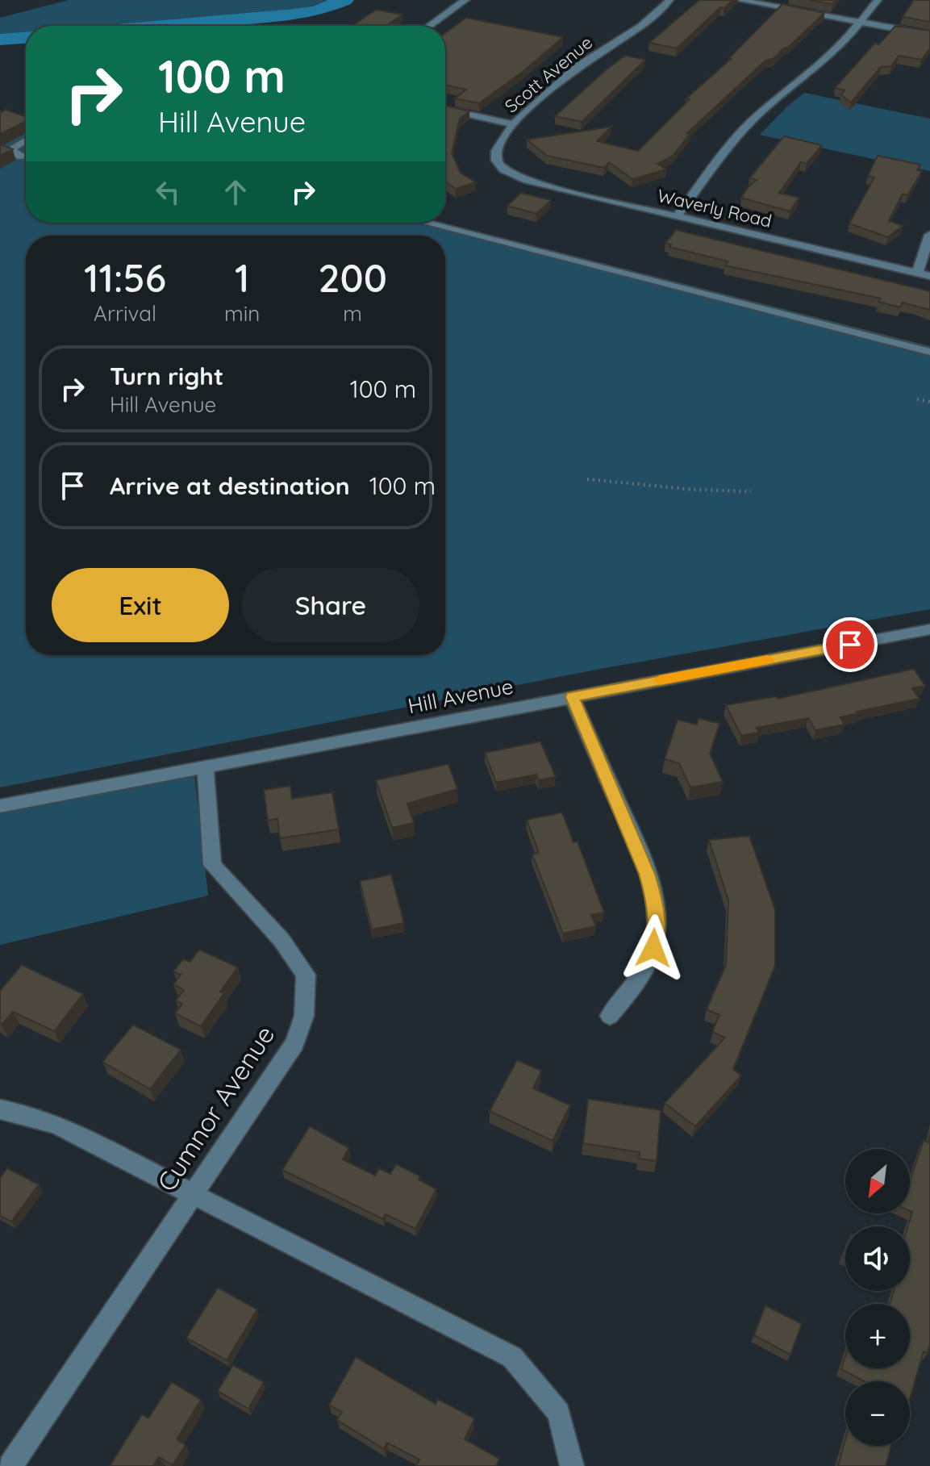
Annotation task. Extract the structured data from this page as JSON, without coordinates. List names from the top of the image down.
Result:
{
  "streets": {
    "street": [
      "Scott Avenue",
      "Waverly Road",
      "Hill Avenue",
      "Cumnor Avenue"
    ]
  },
  "crossings": [
    ["Scott Avenue", "Waverly Road"],
    ["Hill Avenue", "Cumnor Avenue"]
  ],
  "north": "bottom left",
  "page": {
    "turn": ["100 m", "Hill Avenue"],
    "eta": [
      "11:56",
      "Arrival",
      "1",
      "min",
      "200",
      "m"
    ],
    "list": [
      {
        "name": "Turn right",
        "note": "Hill Avenue",
        "value": "100 m"
      },
      {
        "name": "Arrive at destination",
        "value": "100 m"
      }
    ],
    "buttons": ["Exit", "Share"],
    "map_buttons": ["+", "−"]
  }
}
